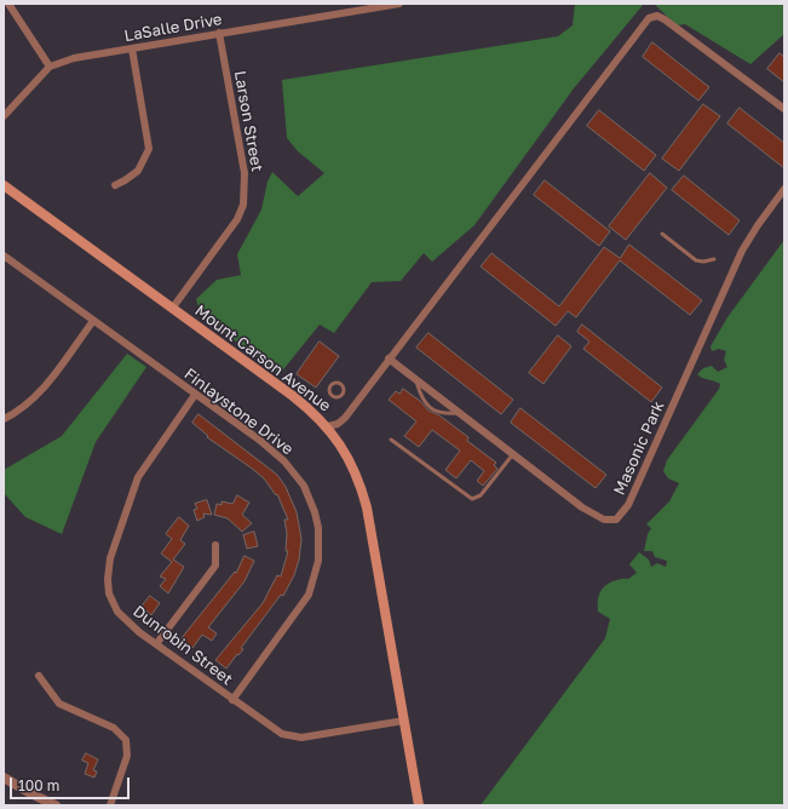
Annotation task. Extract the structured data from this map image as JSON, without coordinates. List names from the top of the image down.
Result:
{
  "streets": {
    "main road": ["Mount Carson Avenue"],
    "street": [
      "LaSalle Drive",
      "Larson Street",
      "Finlaystone Drive",
      "Masonic Park",
      "Dunrobin Street"
    ]
  },
  "crossings": [
    ["LaSalle Drive", "Larson Street"],
    ["Larson Street", "Mount Carson Avenue"],
    ["Mount Carson Avenue", "Dunrobin Street"],
    ["Finlaystone Drive", "Dunrobin Street"]
  ],
  "scale_bar": "100 m"
}
